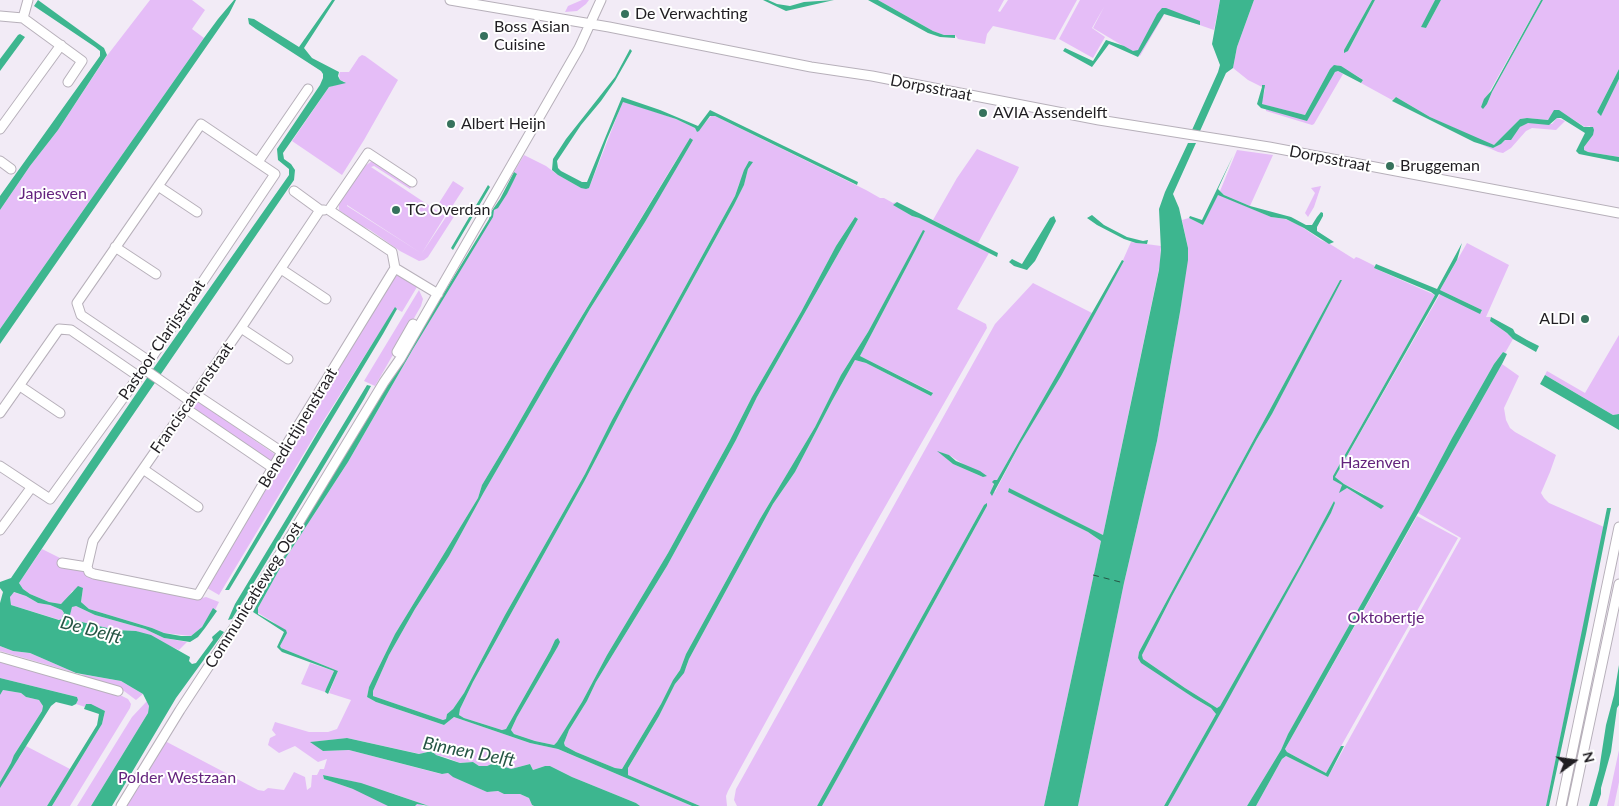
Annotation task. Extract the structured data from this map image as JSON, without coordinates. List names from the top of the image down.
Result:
{
  "streets": {
    "street": [
      "Dorpsstraat",
      "Pastoor Clarijsstraat",
      "Franciscanenstraat",
      "Benedictijnenstraat",
      "Communicatieweg Oost"
    ]
  },
  "crossings": [
    ["Dorpsstraat", "Communicatieweg Oost"],
    ["Franciscanenstraat", "Benedictijnenstraat"]
  ],
  "water": ["De Delft", "Binnen Delft"],
  "parks": [
    "Japiesven",
    "Hazenven",
    "Oktobertje",
    "Polder Westzaan"
  ],
  "places": [
    "De Verwachting",
    "Boss Asian Cuisine",
    "AVIA Assendelft",
    "Albert Heijn",
    "Bruggeman",
    "TC Overdan",
    "ALDI"
  ],
  "north": "right"
}
